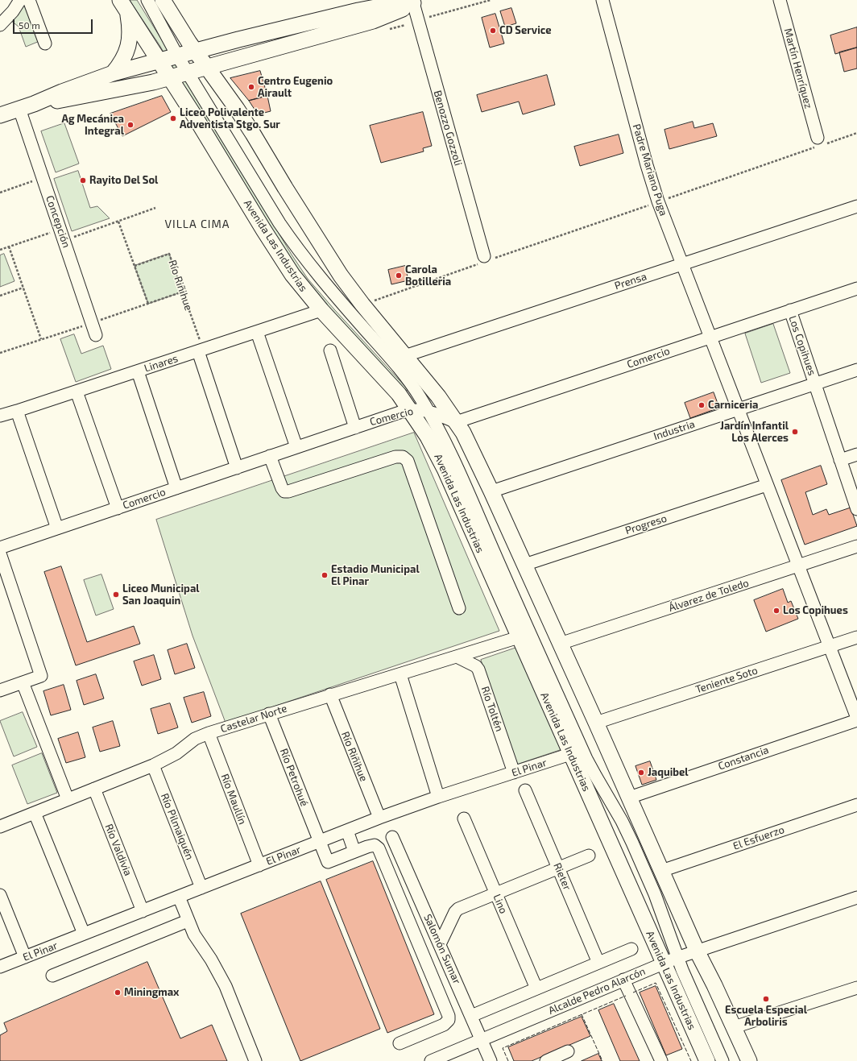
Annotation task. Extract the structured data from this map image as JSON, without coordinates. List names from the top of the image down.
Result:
{
  "streets": {
    "main road": ["Avenida Las Industrias"],
    "street": [
      "Martín Henríquez",
      "Benozzo Gozzoli",
      "Padre Mariano Puga",
      "Concepción",
      "Prensa",
      "Río Riñihue",
      "Los Copihues",
      "Comercio",
      "Linares",
      "Industria",
      "Progreso",
      "Álvarez de Toledo",
      "Teniente Soto",
      "Río Toltén",
      "Castelar Norte",
      "Constancia",
      "El Pinar",
      "Río Petrohué",
      "Río Maullín",
      "Río Pilmaiquén",
      "El Esfuerzo",
      "Río Valdivia",
      "Rieter",
      "Lino",
      "Salomón Sumar",
      "Alcalde Pedro Alarcón"
    ]
  },
  "crossings": [
    ["Padre Mariano Puga", "Prensa"],
    ["Padre Mariano Puga", "Comercio"],
    ["Avenida Las Industrias", "Prensa"],
    ["Avenida Las Industrias", "Comercio"],
    ["Avenida Las Industrias", "Linares"],
    ["Avenida Las Industrias", "Industria"],
    ["Avenida Las Industrias", "Progreso"],
    ["Avenida Las Industrias", "Álvarez de Toledo"],
    ["Avenida Las Industrias", "Teniente Soto"],
    ["Avenida Las Industrias", "Castelar Norte"],
    ["Avenida Las Industrias", "Constancia"],
    ["Avenida Las Industrias", "El Pinar"],
    ["Avenida Las Industrias", "El Esfuerzo"],
    ["Avenida Las Industrias", "Alcalde Pedro Alarcón"],
    ["Río Riñihue", "Linares"],
    ["Río Riñihue", "Castelar Norte"],
    ["Río Riñihue", "El Pinar"],
    ["Los Copihues", "Comercio"],
    ["Los Copihues", "Industria"],
    ["Río Toltén", "Castelar Norte"],
    ["Río Toltén", "El Pinar"],
    ["Castelar Norte", "Río Petrohué"],
    ["Castelar Norte", "Río Maullín"],
    ["Castelar Norte", "Río Pilmaiquén"],
    ["Castelar Norte", "Río Valdivia"],
    ["El Pinar", "Río Petrohué"],
    ["El Pinar", "Río Maullín"],
    ["El Pinar", "Río Pilmaiquén"],
    ["El Pinar", "Río Valdivia"],
    ["Salomón Sumar", "Alcalde Pedro Alarcón"]
  ],
  "districts": ["VILLA CIMA"],
  "places": [
    "CD Service",
    "Centro Eugenio Airault",
    "Liceo Polivalente Adventista Stgo. Sur",
    "Ag Mecánica Integral",
    "Rayito Del Sol",
    "Carola Botilleria",
    "Carniceria",
    "Jardín Infantil Los Alerces",
    "Estadio Municipal El Pinar",
    "Liceo Municipal San Joaquin",
    "Los Copihues",
    "Jaquibel",
    "Miningmax",
    "Escuela Especial Arboliris"
  ],
  "scale_bar": "50 m"
}
